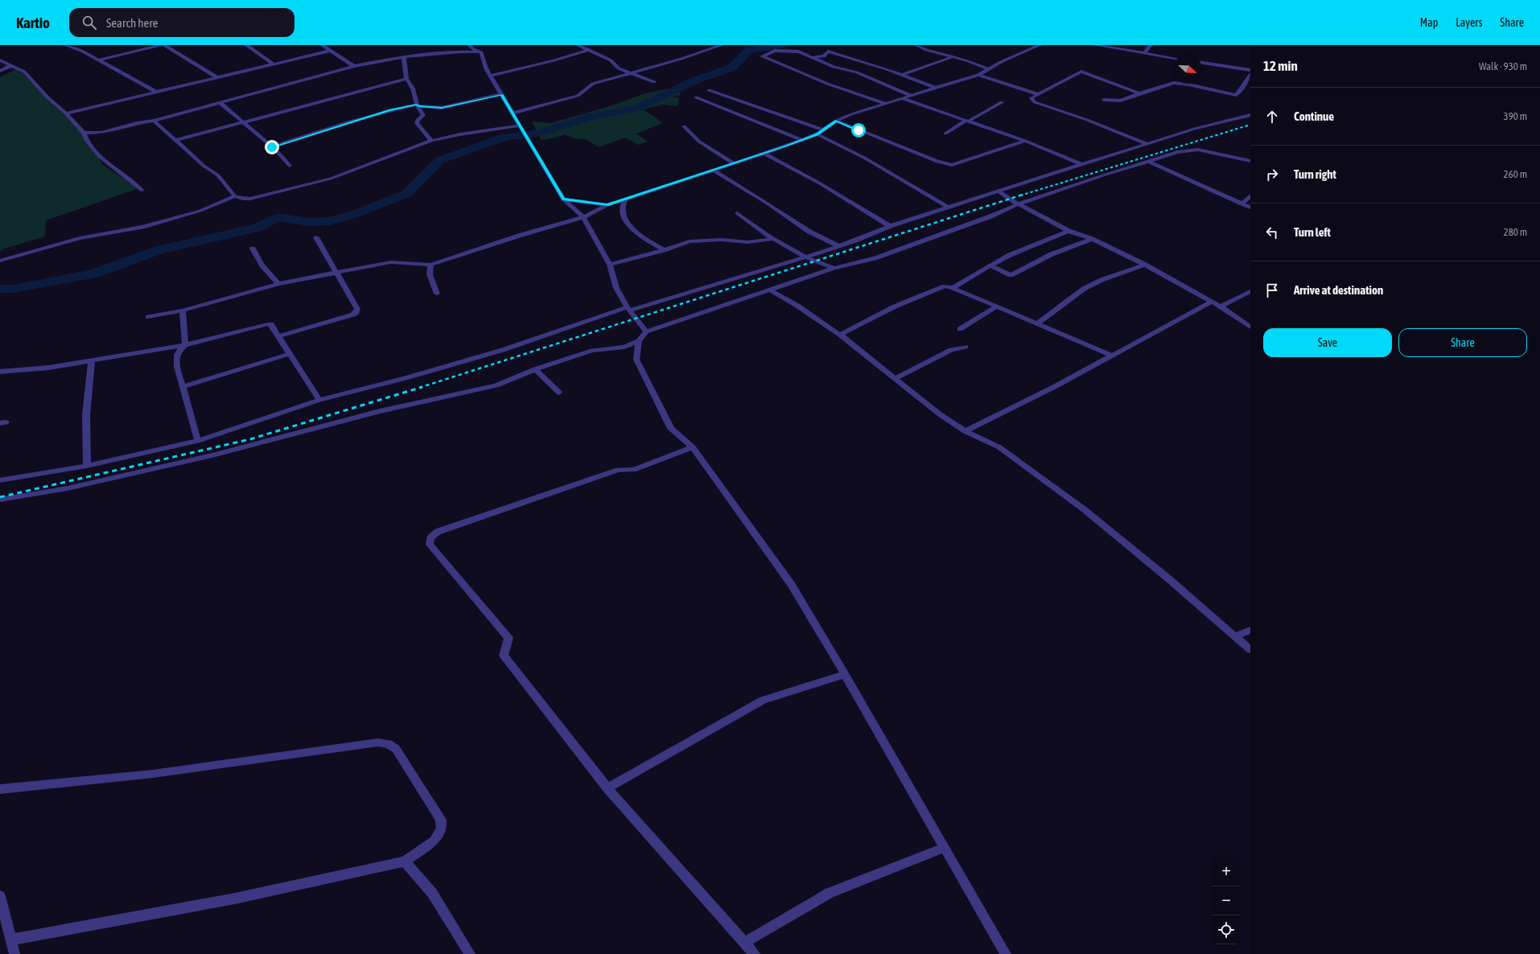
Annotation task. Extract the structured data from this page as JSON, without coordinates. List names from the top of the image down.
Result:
{
  "north": "bottom right",
  "page": {
    "header": "Kartio",
    "search": "Search here",
    "nav": ["Map", "Layers", "Share"],
    "heading": ["12 min", "Walk · 930 m"],
    "list": [
      ["Continue", "390 m"],
      ["Turn right", "260 m"],
      ["Turn left", "280 m"],
      "Arrive at destination"
    ],
    "buttons": ["Save", "Share"],
    "map_buttons": ["+", "−"]
  }
}
